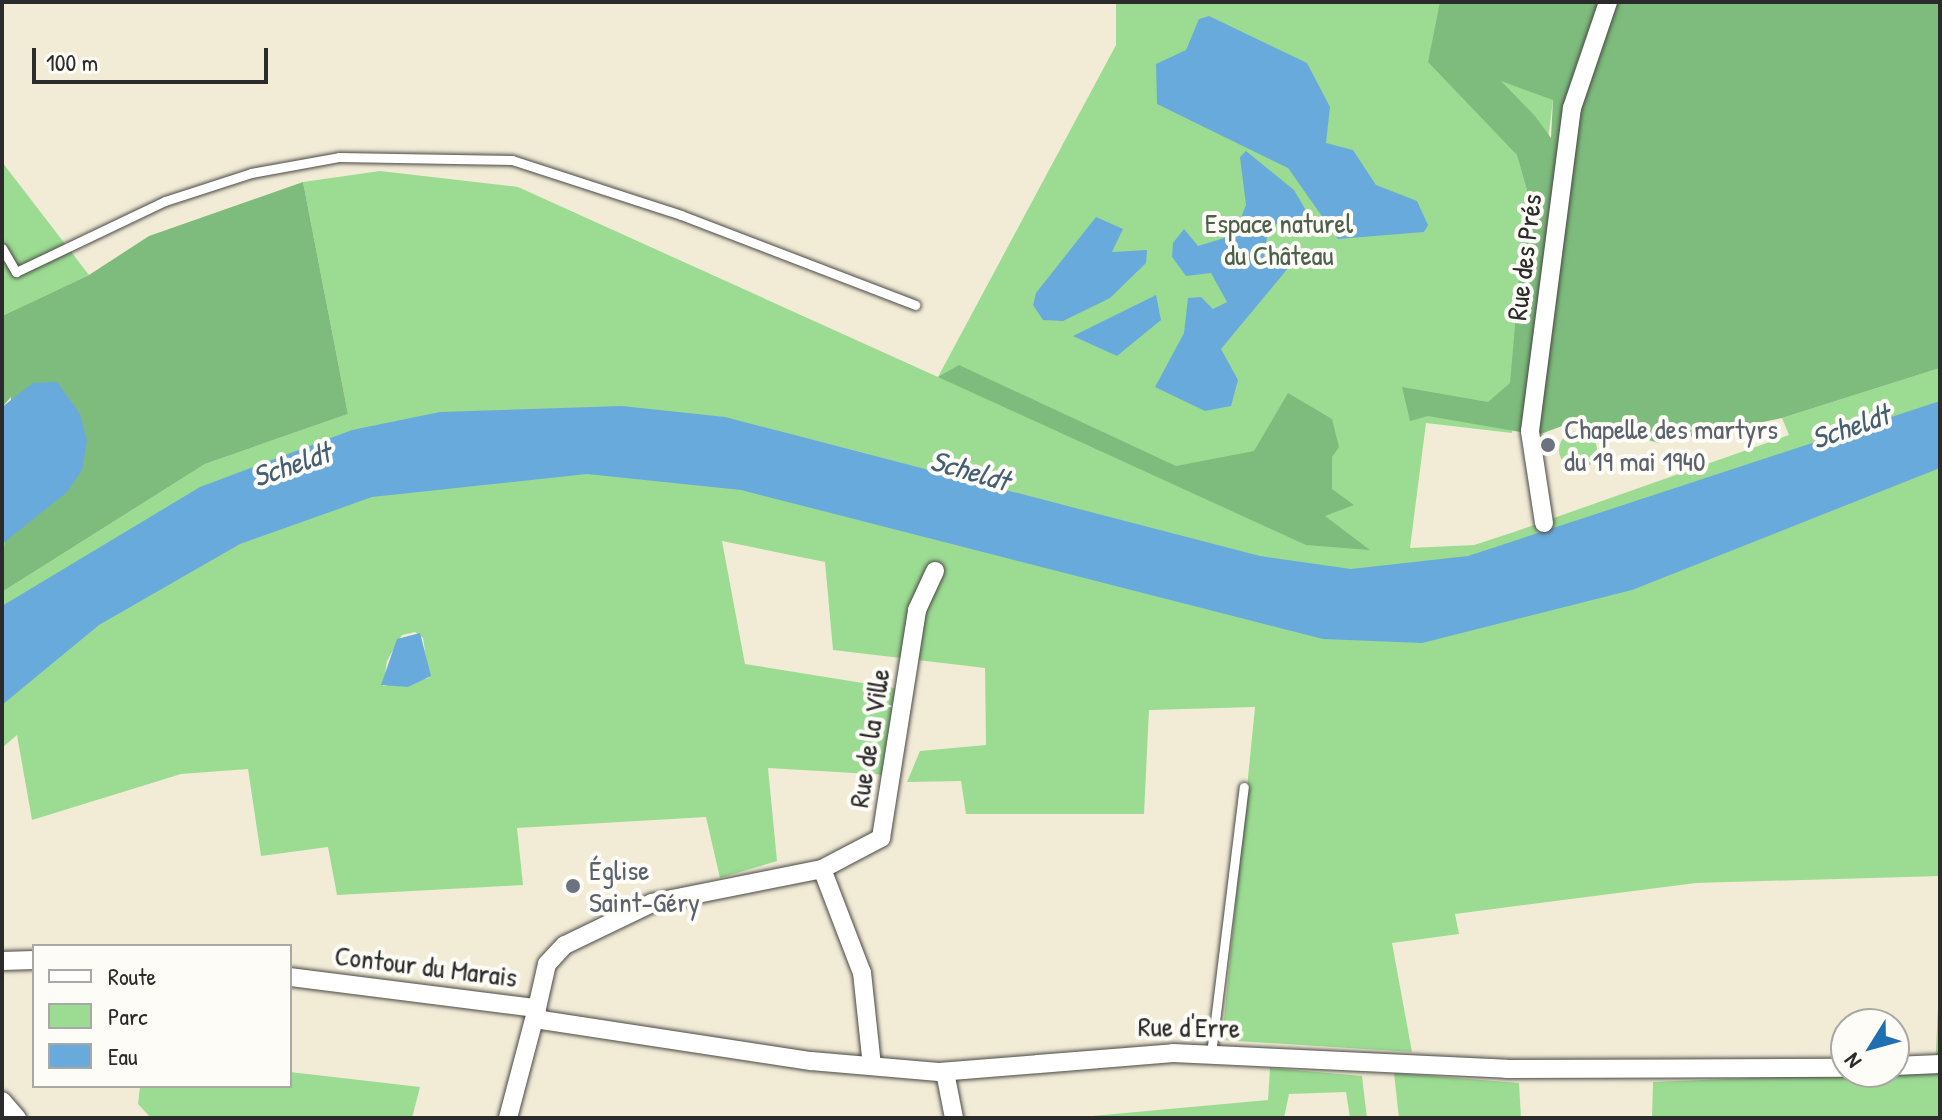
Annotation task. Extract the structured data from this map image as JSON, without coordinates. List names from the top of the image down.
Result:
{
  "streets": {
    "street": [
      "Rue des Prés",
      "Rue de la Ville",
      "Contour du Marais",
      "Rue d'Erre"
    ]
  },
  "crossings": [
    ["Contour du Marais", "Rue d'Erre"]
  ],
  "water": ["Scheldt"],
  "parks": ["Espace naturel du Château"],
  "places": ["Chapelle des martyrs du 19 mai 1940", "Église Saint-Géry"],
  "legend": ["Route", "Parc", "Eau"],
  "scale_bar": "100 m",
  "north": "bottom left"
}
